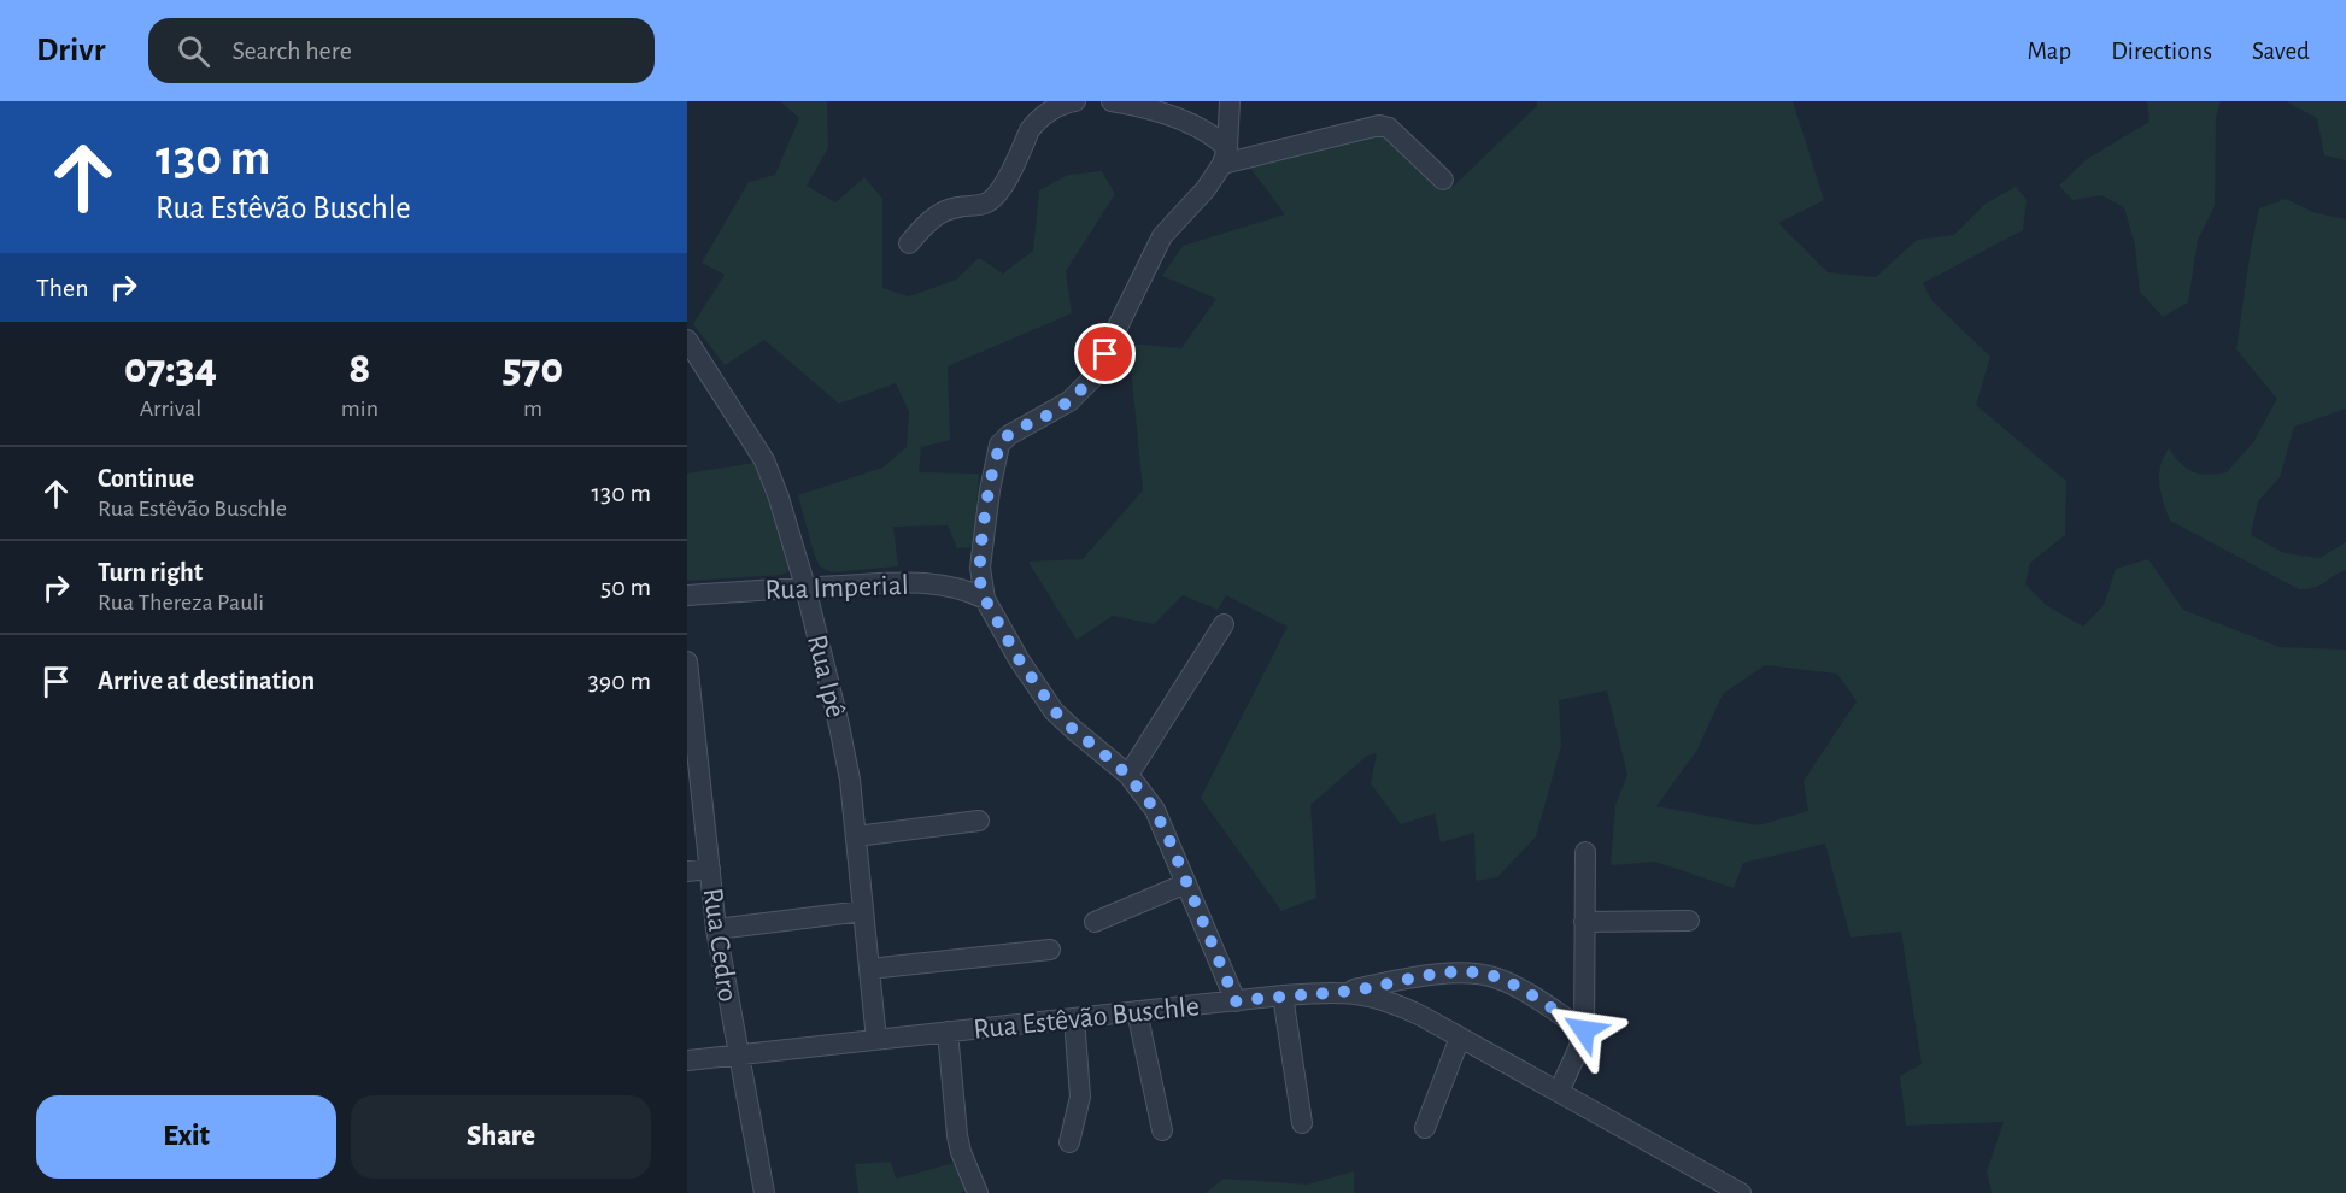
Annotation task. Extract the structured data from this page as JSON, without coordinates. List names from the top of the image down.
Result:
{
  "streets": {
    "street": [
      "Rua Imperial",
      "Rua Ipê",
      "Rua Cedro",
      "Rua Estêvão Buschle"
    ]
  },
  "crossings": [
    ["Rua Imperial", "Rua Ipê"],
    ["Rua Ipê", "Rua Estêvão Buschle"],
    ["Rua Cedro", "Rua Estêvão Buschle"]
  ],
  "page": {
    "header": "Drivr",
    "search": "Search here",
    "nav": ["Map", "Directions", "Saved"],
    "turn": ["130 m", "Rua Estêvão Buschle"],
    "then": "Then",
    "eta": [
      "07:34",
      "Arrival",
      "8",
      "min",
      "570",
      "m"
    ],
    "list": [
      {
        "name": "Continue",
        "note": "Rua Estêvão Buschle",
        "value": "130 m"
      },
      {
        "name": "Turn right",
        "note": "Rua Thereza Pauli",
        "value": "50 m"
      },
      {
        "name": "Arrive at destination",
        "value": "390 m"
      }
    ],
    "buttons": ["Exit", "Share"]
  }
}
